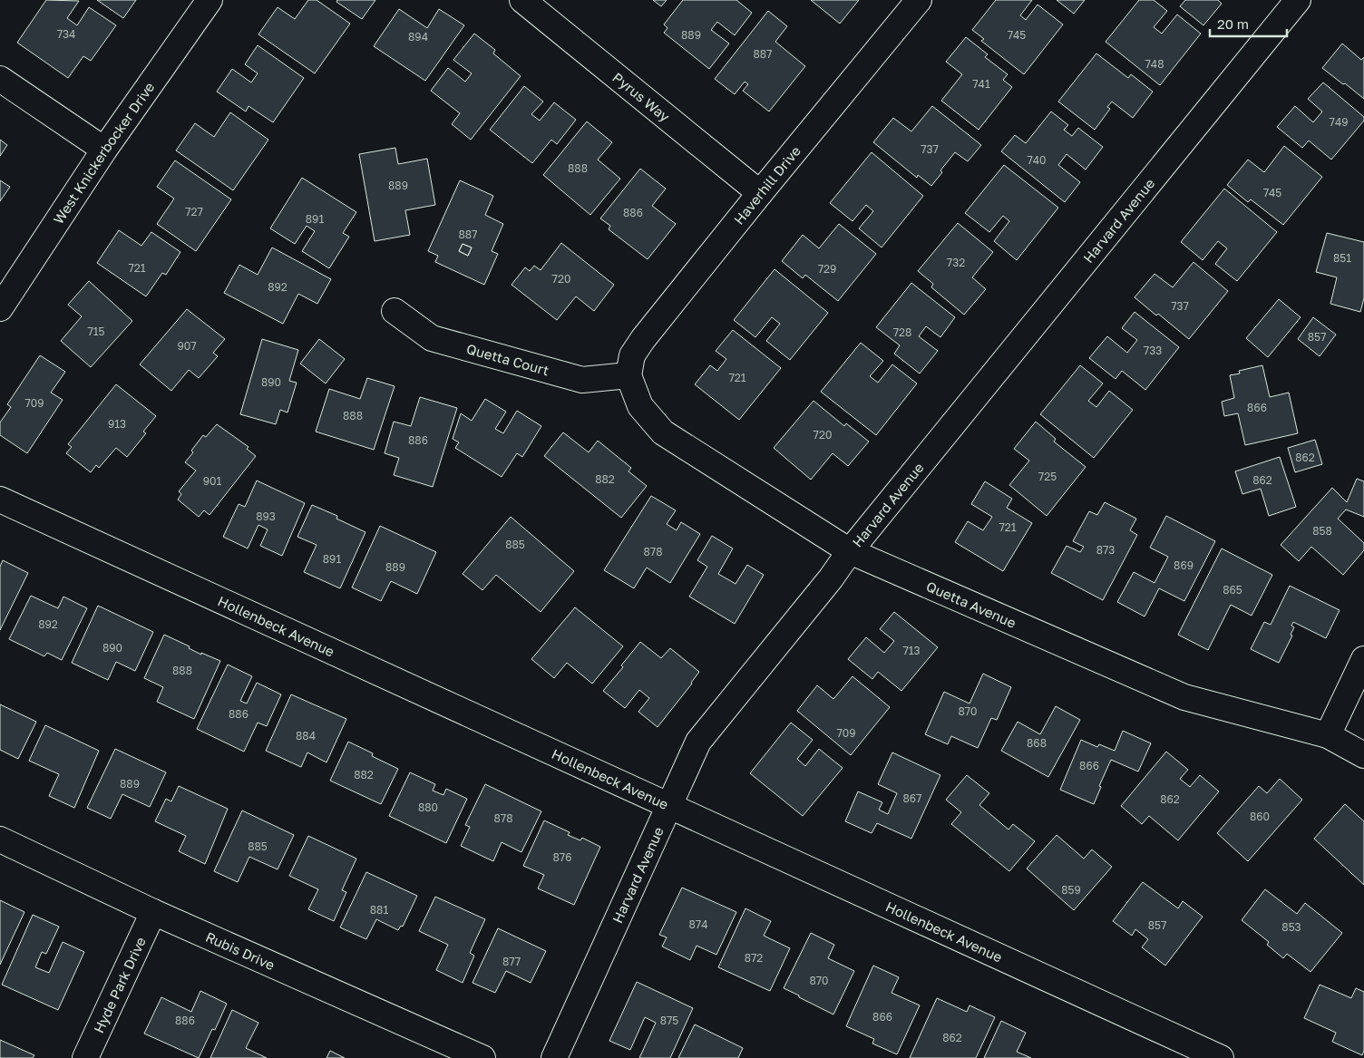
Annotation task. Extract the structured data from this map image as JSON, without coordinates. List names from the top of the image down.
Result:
{
  "streets": {
    "street": [
      "Pyrus Way",
      "West Knickerbocker Drive",
      "Haverhill Drive",
      "Harvard Avenue",
      "Quetta Court",
      "Quetta Avenue",
      "Hollenbeck Avenue",
      "Rubis Drive",
      "Hyde Park Drive"
    ]
  },
  "crossings": [
    ["Pyrus Way", "Haverhill Drive"],
    ["Haverhill Drive", "Quetta Court"],
    ["Haverhill Drive", "Quetta Avenue"],
    ["Harvard Avenue", "Quetta Avenue"],
    ["Harvard Avenue", "Hollenbeck Avenue"],
    ["Quetta Court", "Quetta Avenue"],
    ["Rubis Drive", "Hyde Park Drive"]
  ],
  "house_numbers": [
    "734",
    "889",
    "745",
    "894",
    "887",
    "748",
    "741",
    "749",
    "737",
    "740",
    "888",
    "889",
    "745",
    "727",
    "886",
    "891",
    "887",
    "851",
    "732",
    "721",
    "729",
    "720",
    "892",
    "737",
    "715",
    "728",
    "857",
    "907",
    "733",
    "721",
    "890",
    "709",
    "866",
    "888",
    "913",
    "720",
    "886",
    "862",
    "725",
    "882",
    "862",
    "901",
    "893",
    "721",
    "858",
    "885",
    "873",
    "878",
    "891",
    "869",
    "889",
    "865",
    "892",
    "890",
    "713",
    "888",
    "870",
    "886",
    "709",
    "884",
    "868",
    "866",
    "882",
    "889",
    "867",
    "862",
    "880",
    "860",
    "878",
    "885",
    "876",
    "859",
    "881",
    "874",
    "857",
    "853",
    "872",
    "877",
    "870",
    "866",
    "886",
    "875",
    "862"
  ],
  "scale_bar": "20 m"
}
